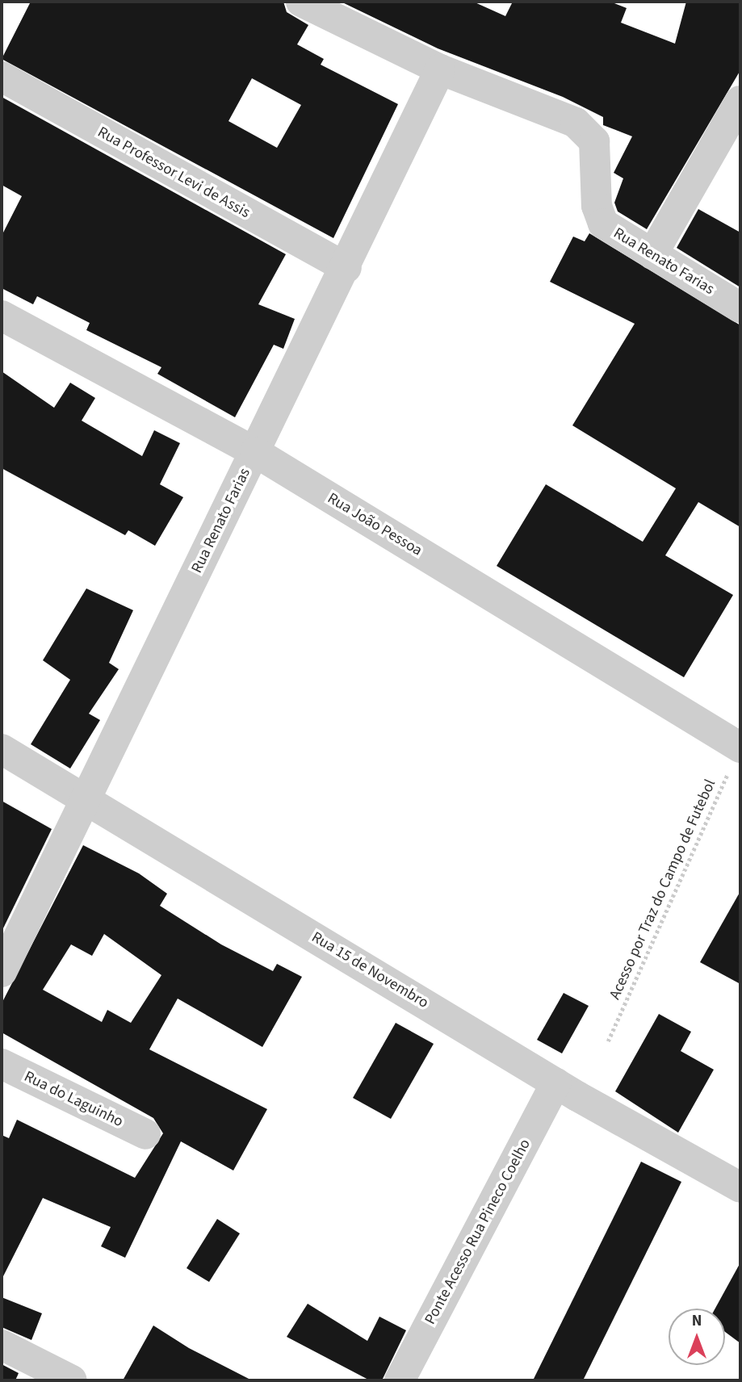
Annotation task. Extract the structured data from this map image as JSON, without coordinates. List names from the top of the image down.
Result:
{
  "streets": {
    "street": [
      "Rua Professor Levi de Assis",
      "Rua Renato Farias",
      "Rua João Pessoa",
      "Rua 15 de Novembro",
      "Rua do Laguinho",
      "Ponte Acesso Rua Pineco Coelho"
    ],
    "path": ["Acesso por Traz do Campo de Futebol"]
  },
  "crossings": [
    ["Rua Professor Levi de Assis", "Rua Renato Farias"],
    ["Rua Renato Farias", "Rua João Pessoa"],
    ["Rua Renato Farias", "Rua 15 de Novembro"],
    ["Rua João Pessoa", "Acesso por Traz do Campo de Futebol"],
    ["Rua 15 de Novembro", "Ponte Acesso Rua Pineco Coelho"]
  ],
  "north": "top"
}
